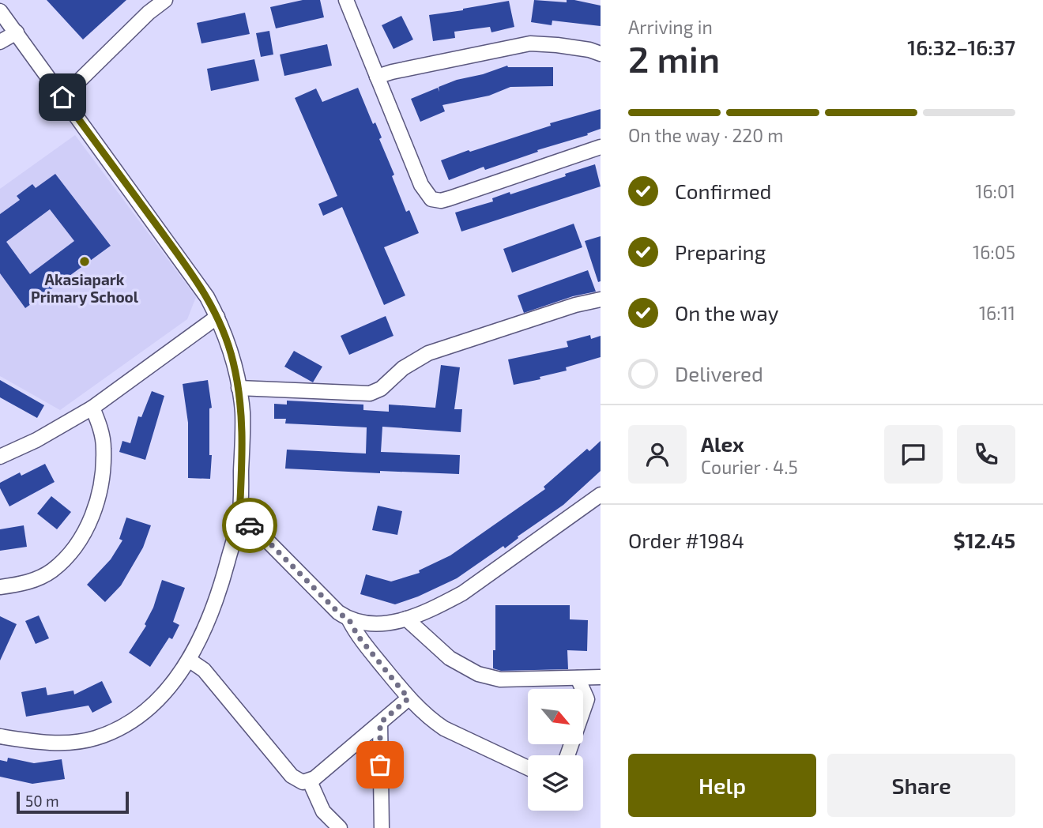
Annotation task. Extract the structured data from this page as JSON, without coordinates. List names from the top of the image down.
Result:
{
  "places": ["Akasiapark Primary School"],
  "scale_bar": "50 m",
  "north": "bottom right",
  "page": {
    "heading": ["2 min", "Arriving in", "16:32–16:37"],
    "panel": [
      "Alex",
      "Courier · 4.5",
      "Order #1984",
      "$12.45"
    ],
    "bar": "On the way · 220 m",
    "list": [
      ["Confirmed", "16:01"],
      ["Preparing", "16:05"],
      ["On the way", "16:11"],
      "Delivered"
    ],
    "buttons": ["Help", "Share"],
    "scale": "50 m"
  }
}
